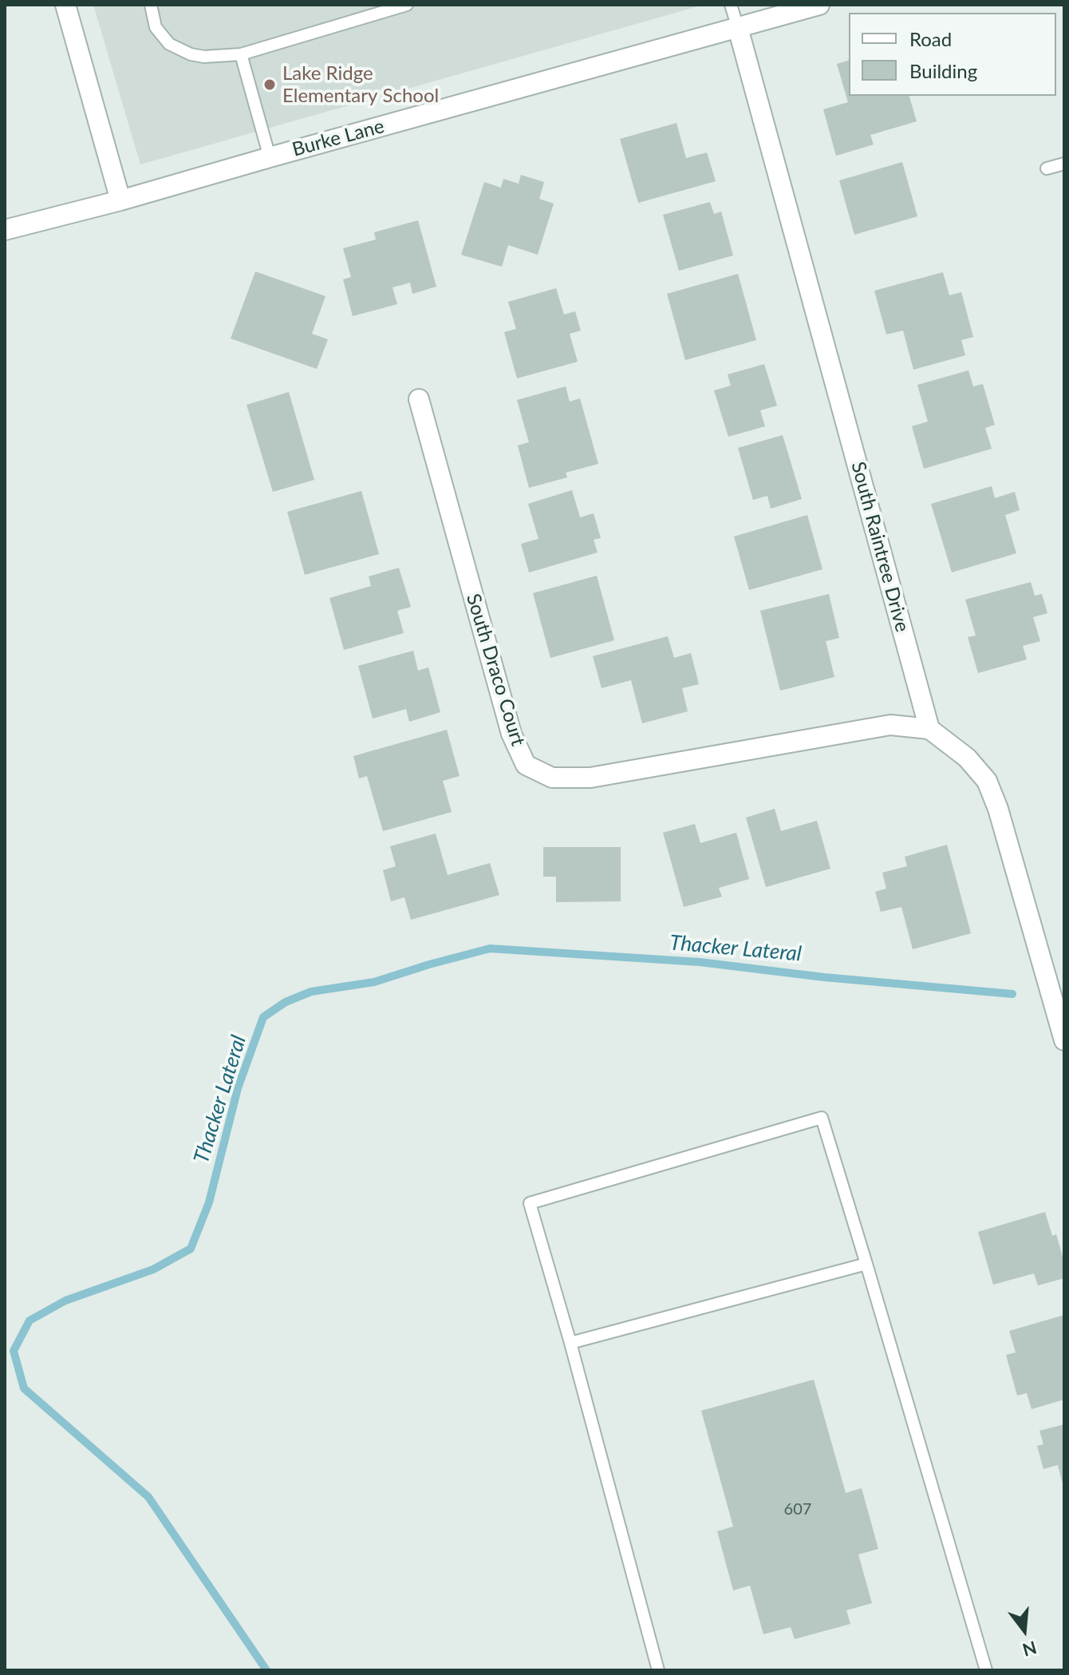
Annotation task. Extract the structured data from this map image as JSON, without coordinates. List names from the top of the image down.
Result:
{
  "streets": {
    "street": ["Burke Lane", "South Raintree Drive", "South Draco Court"]
  },
  "crossings": [
    ["Burke Lane", "South Raintree Drive"],
    ["South Raintree Drive", "South Draco Court"]
  ],
  "water": ["Thacker Lateral"],
  "places": ["Lake Ridge Elementary School"],
  "house_numbers": ["607"],
  "legend": ["Road", "Building"],
  "north": "bottom"
}
